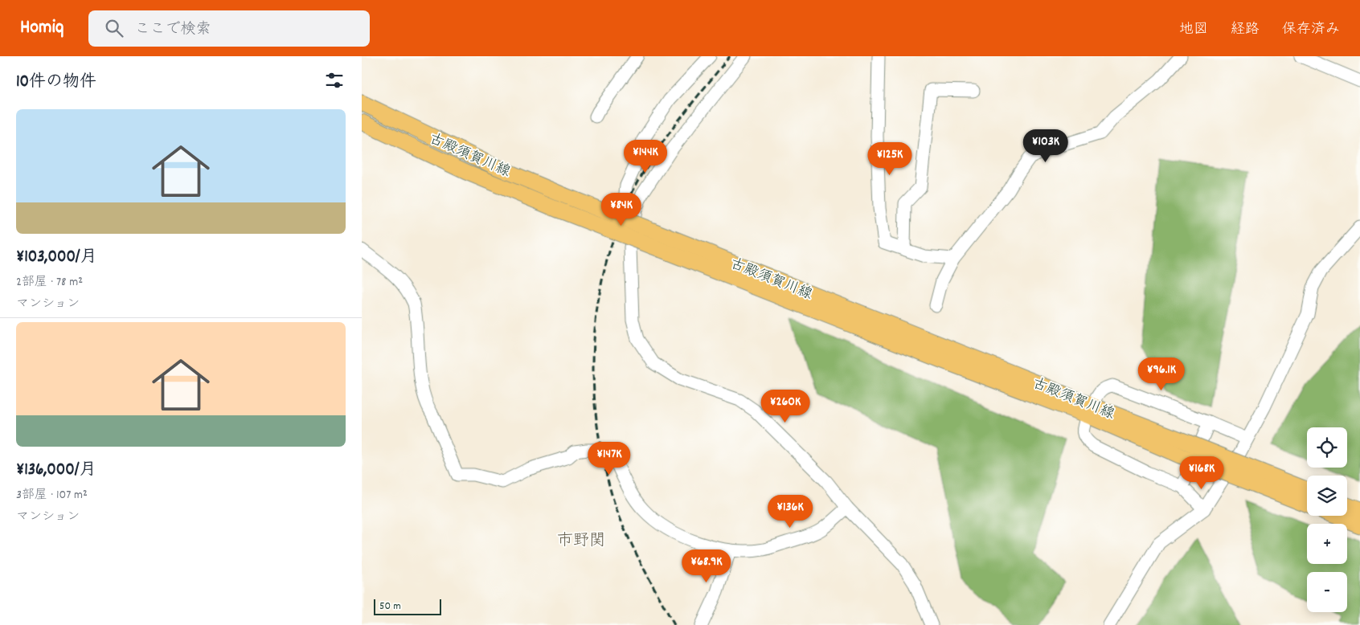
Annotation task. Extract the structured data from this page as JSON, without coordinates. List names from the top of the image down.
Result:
{
  "streets": {
    "main road": ["古殿須賀川線"]
  },
  "districts": ["市野関"],
  "scale_bar": "50 m",
  "page": {
    "header": "Homiq",
    "search": "ここで検索",
    "nav": ["地図", "経路", "保存済み"],
    "heading": "10件の物件",
    "list": [
      {
        "name": "¥103,000/月",
        "note": "2部屋 · 78 m² · マンション"
      },
      {
        "name": "¥136,000/月",
        "note": "3部屋 · 107 m² · マンション"
      }
    ],
    "price": [
      "¥103K",
      "¥144K",
      "¥125K",
      "¥84K",
      "¥96.1K",
      "¥260K",
      "¥147K",
      "¥168K",
      "¥136K",
      "¥68.9K"
    ],
    "map_buttons": ["+", "−"],
    "scale": "50 m"
  }
}
